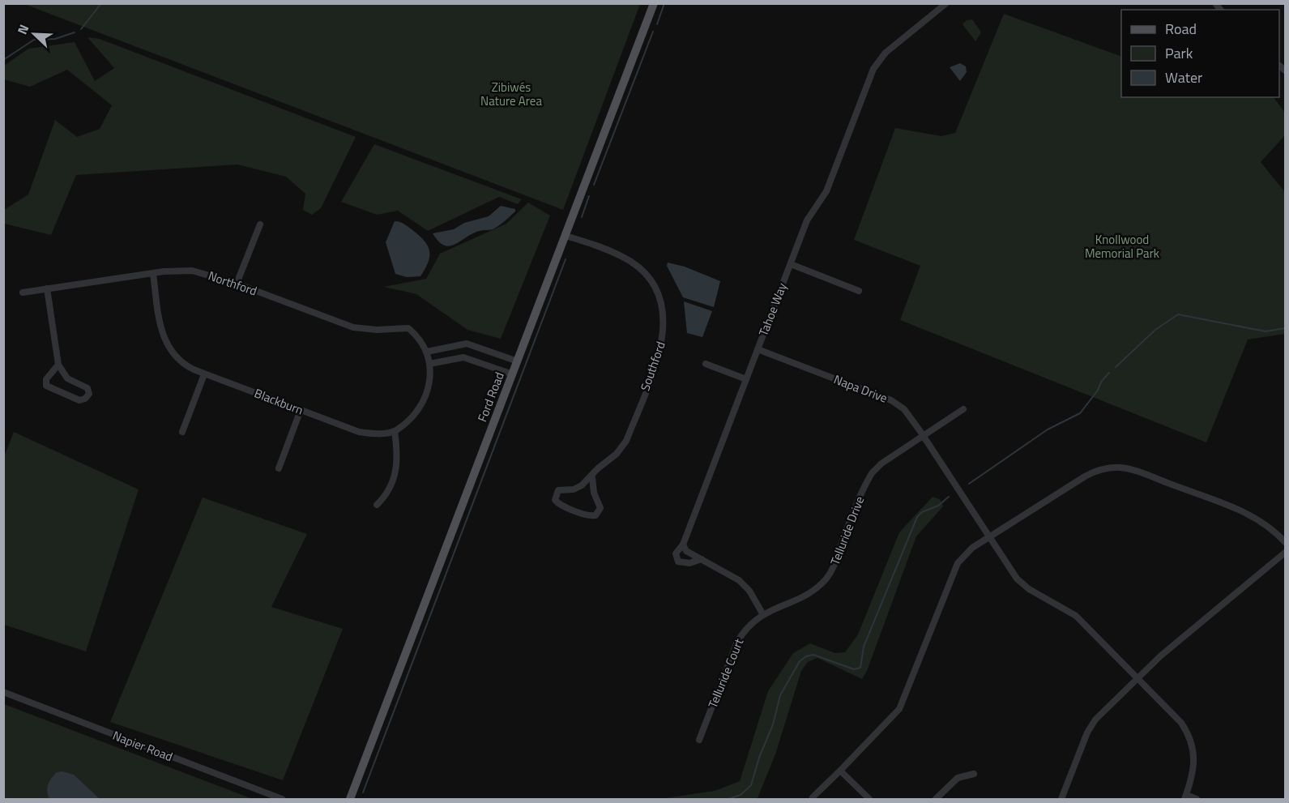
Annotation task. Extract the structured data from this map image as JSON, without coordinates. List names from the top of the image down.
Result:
{
  "streets": {
    "main road": ["Ford Road"],
    "street": [
      "Northford",
      "Tahoe Way",
      "Southford",
      "Napa Drive",
      "Blackburn",
      "Telluride Drive",
      "Telluride Court",
      "Napier Road"
    ]
  },
  "crossings": [
    ["Northford", "Blackburn"],
    ["Tahoe Way", "Napa Drive"],
    ["Southford", "Ford Road"],
    ["Napa Drive", "Telluride Drive"],
    ["Telluride Drive", "Telluride Court"]
  ],
  "parks": ["Zibiwés Nature Area", "Knollwood Memorial Park"],
  "legend": ["Road", "Park", "Water"],
  "north": "top left"
}
